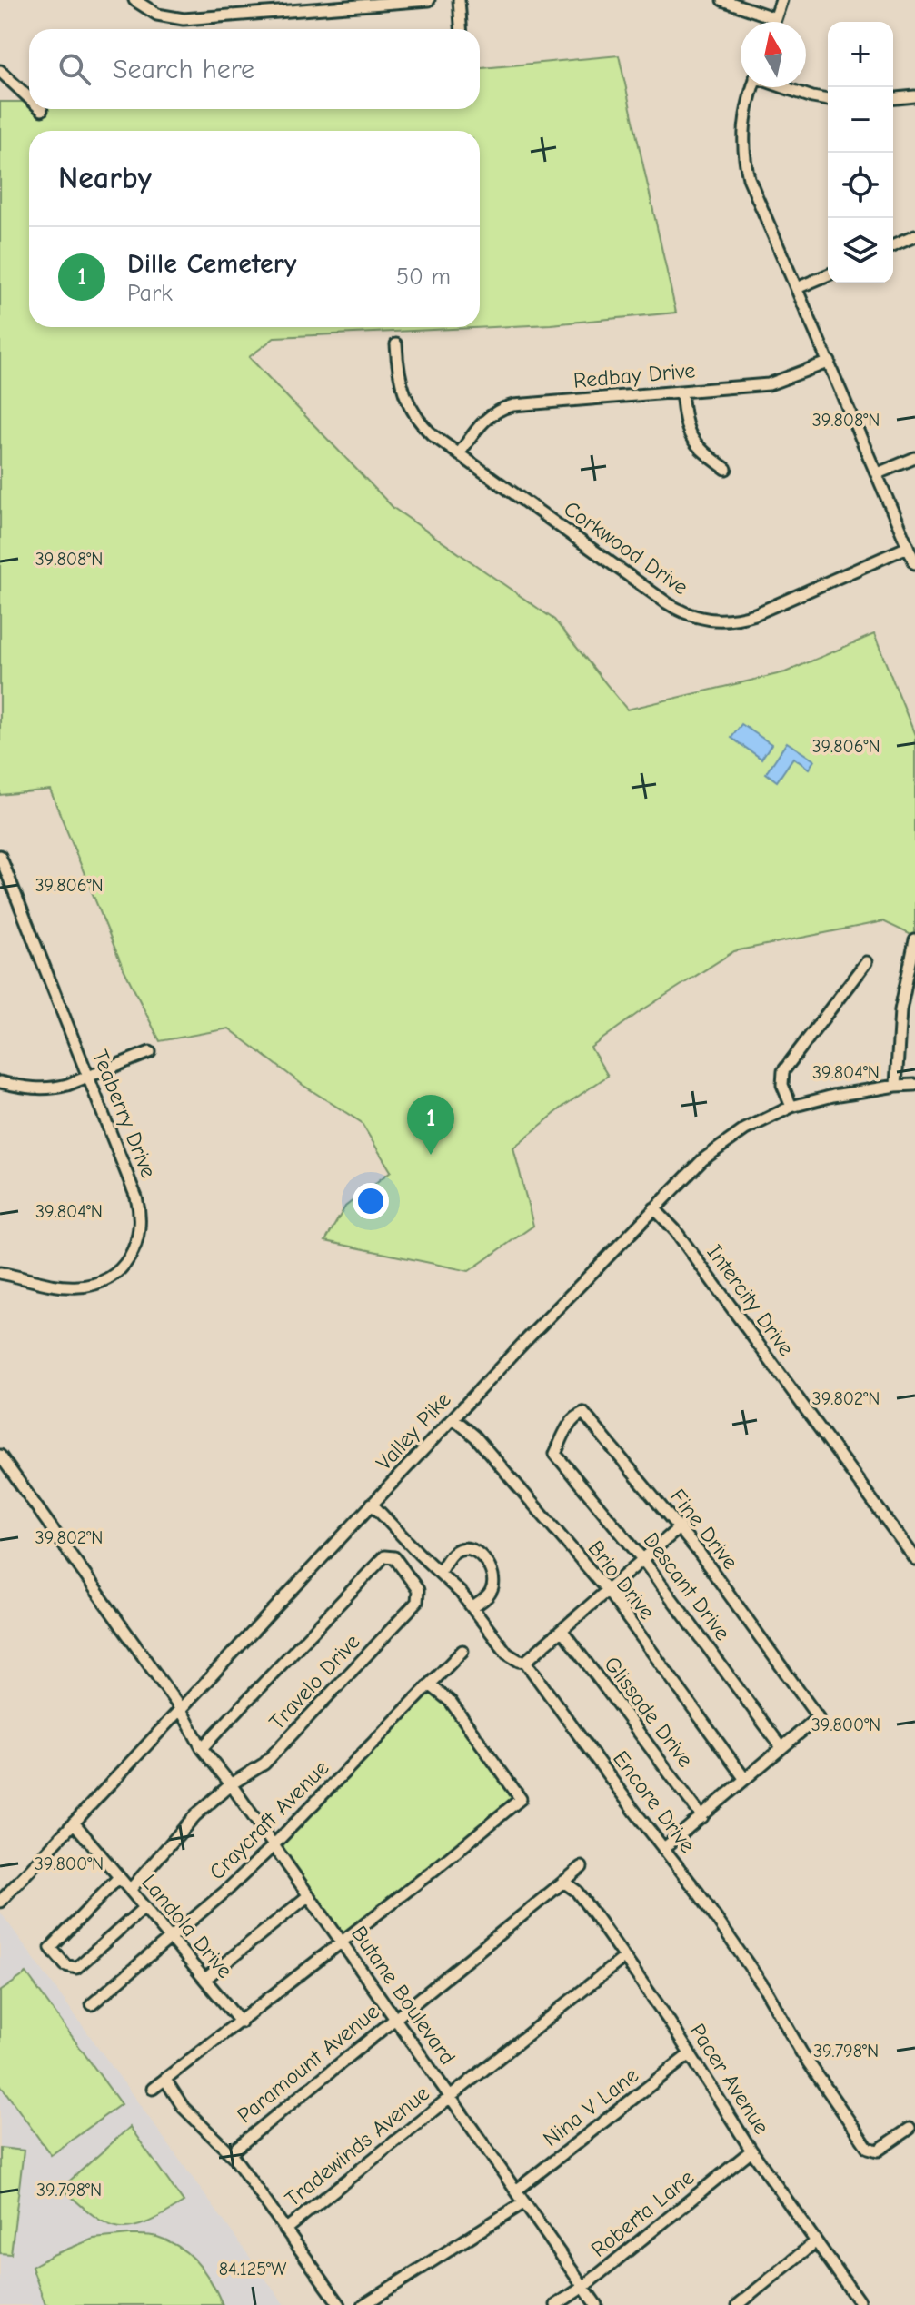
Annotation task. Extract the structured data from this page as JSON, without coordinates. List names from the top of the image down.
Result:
{
  "streets": {
    "street": [
      "Redbay Drive",
      "Corkwood Drive",
      "Teaberry Drive",
      "Intercity Drive",
      "Valley Pike",
      "Fine Drive",
      "Brio Drive",
      "Descant Drive",
      "Travelo Drive",
      "Glissade Drive",
      "Encore Drive",
      "Craycraft Avenue",
      "Landola Drive",
      "Butane Boulevard",
      "Paramount Avenue",
      "Pacer Avenue",
      "Nina V Lane",
      "Tradewinds Avenue",
      "Roberta Lane"
    ]
  },
  "crossings": [
    ["Redbay Drive", "Corkwood Drive"],
    ["Intercity Drive", "Valley Pike"],
    ["Valley Pike", "Brio Drive"],
    ["Valley Pike", "Encore Drive"],
    ["Valley Pike", "Landola Drive"],
    ["Valley Pike", "Butane Boulevard"],
    ["Fine Drive", "Descant Drive"],
    ["Travelo Drive", "Landola Drive"],
    ["Travelo Drive", "Butane Boulevard"],
    ["Craycraft Avenue", "Landola Drive"],
    ["Craycraft Avenue", "Butane Boulevard"],
    ["Butane Boulevard", "Paramount Avenue"],
    ["Butane Boulevard", "Nina V Lane"],
    ["Butane Boulevard", "Tradewinds Avenue"],
    ["Butane Boulevard", "Roberta Lane"],
    ["Paramount Avenue", "Pacer Avenue"],
    ["Pacer Avenue", "Nina V Lane"],
    ["Pacer Avenue", "Tradewinds Avenue"],
    ["Pacer Avenue", "Roberta Lane"]
  ],
  "north": "top",
  "page": {
    "map_buttons": ["+", "−"],
    "search": "Search here",
    "heading": "Nearby",
    "list": [
      {
        "mark": "1",
        "name": "Dille Cemetery",
        "note": "Park",
        "value": "50 m"
      }
    ],
    "pins": "1"
  },
  "coordinates": [
    "39.808°N",
    "39.806°N",
    "39.804°N",
    "39.802°N",
    "39.800°N",
    "39.798°N",
    "84.125°W"
  ]
}
